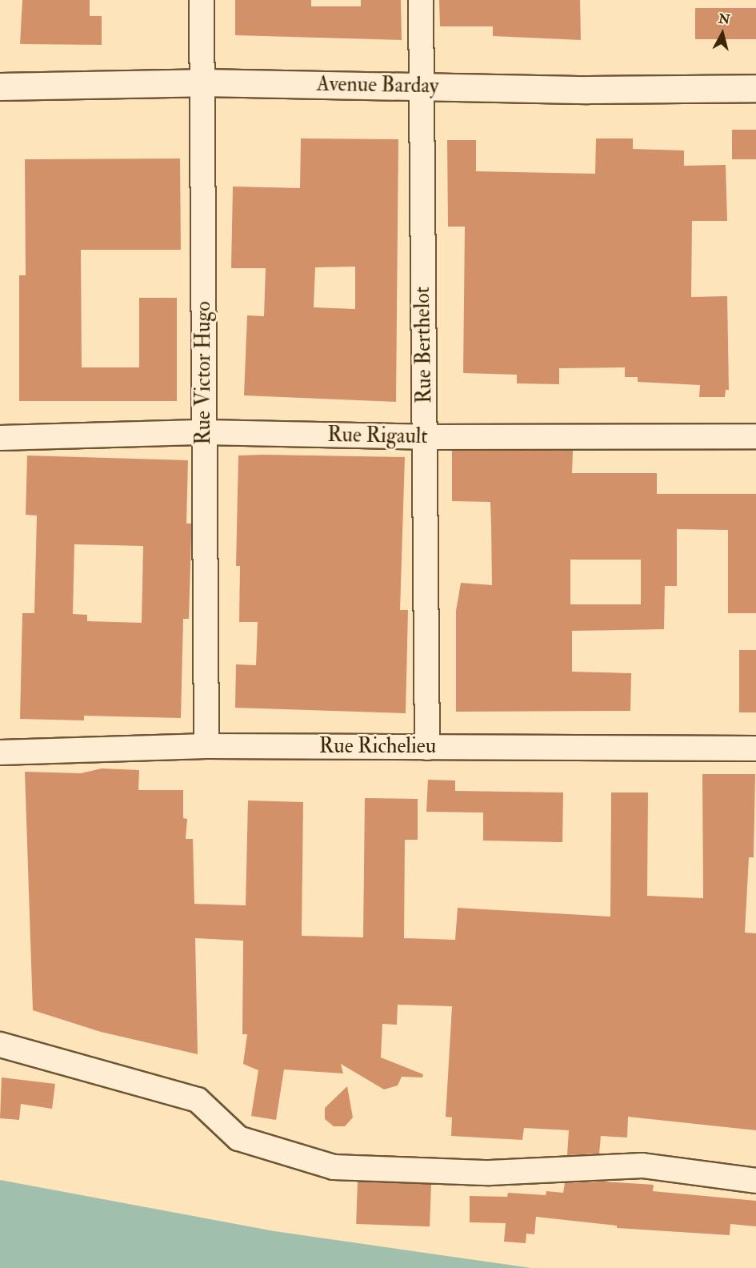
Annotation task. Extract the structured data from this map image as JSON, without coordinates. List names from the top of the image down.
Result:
{
  "streets": {
    "main road": ["Avenue Barday"],
    "street": [
      "Rue Berthelot",
      "Rue Victor Hugo",
      "Rue Rigault",
      "Rue Richelieu"
    ]
  },
  "crossings": [
    ["Avenue Barday", "Rue Berthelot"],
    ["Avenue Barday", "Rue Victor Hugo"],
    ["Rue Berthelot", "Rue Rigault"],
    ["Rue Berthelot", "Rue Richelieu"],
    ["Rue Victor Hugo", "Rue Rigault"],
    ["Rue Victor Hugo", "Rue Richelieu"]
  ],
  "north": "top"
}
